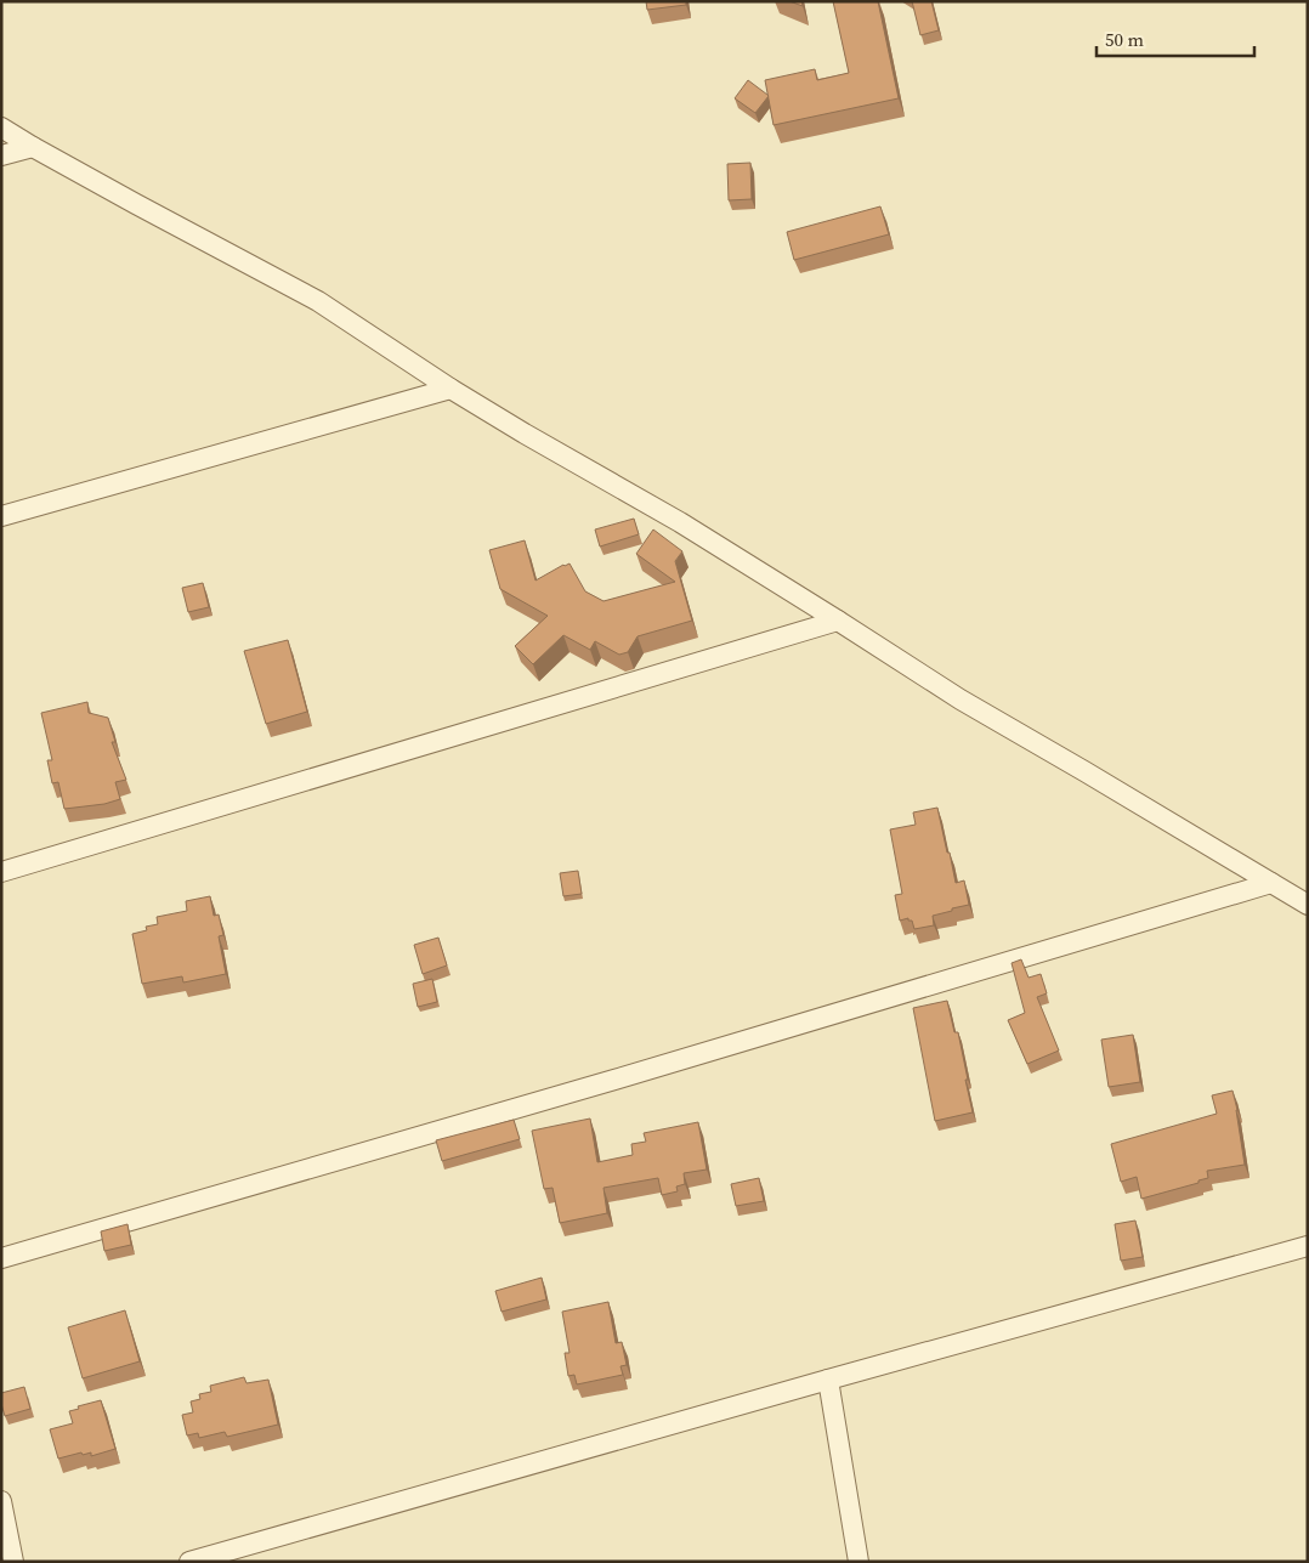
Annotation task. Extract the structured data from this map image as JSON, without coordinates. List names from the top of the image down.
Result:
{
  "scale_bar": "50 m"
}
